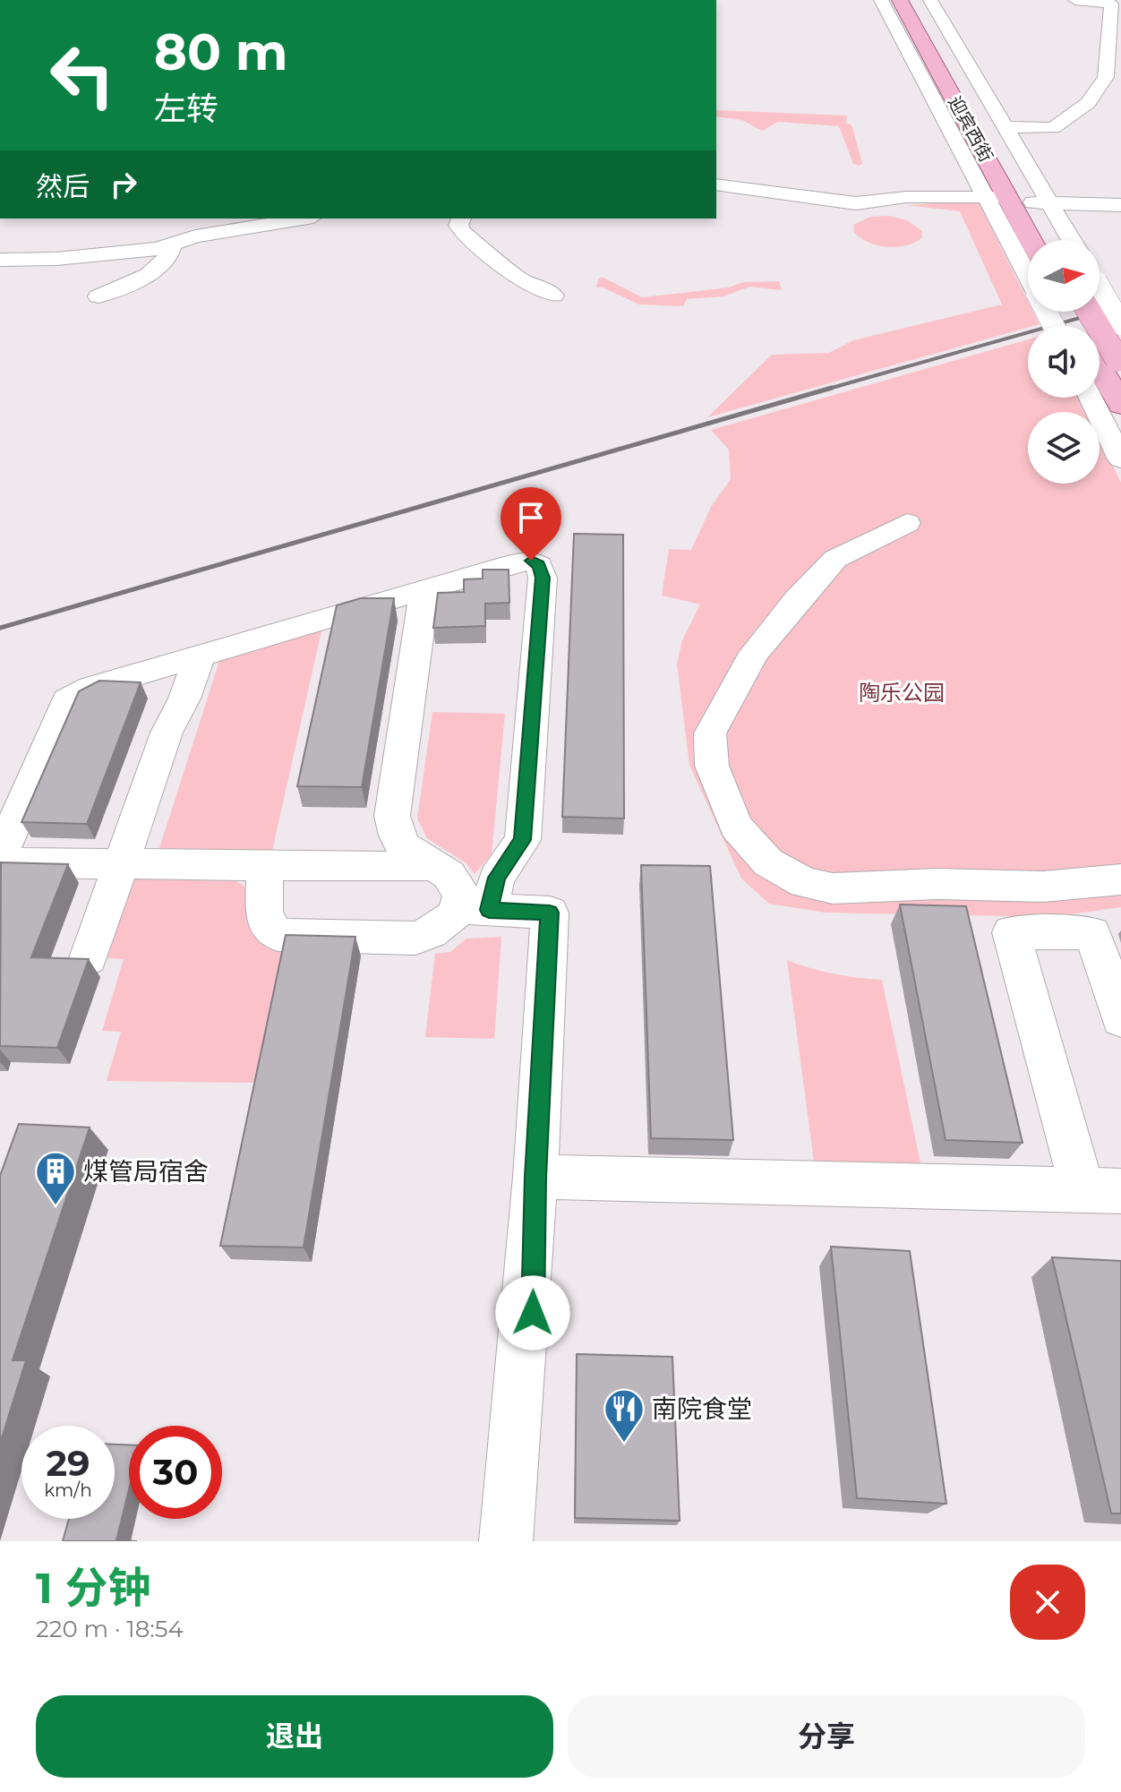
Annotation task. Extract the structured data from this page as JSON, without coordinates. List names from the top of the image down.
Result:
{
  "streets": {
    "main road": ["迎宾西街"]
  },
  "parks": ["陶乐公园"],
  "places": {
    "building": ["煤管局宿舍"],
    "restaurant": ["南院食堂"]
  },
  "north": "right",
  "page": {
    "turn": ["80 m", "左转"],
    "then": "然后",
    "speed": "29 km/h",
    "limit": "30",
    "heading": ["1 分钟", "220 m · 18:54"],
    "buttons": ["退出", "分享"]
  }
}
